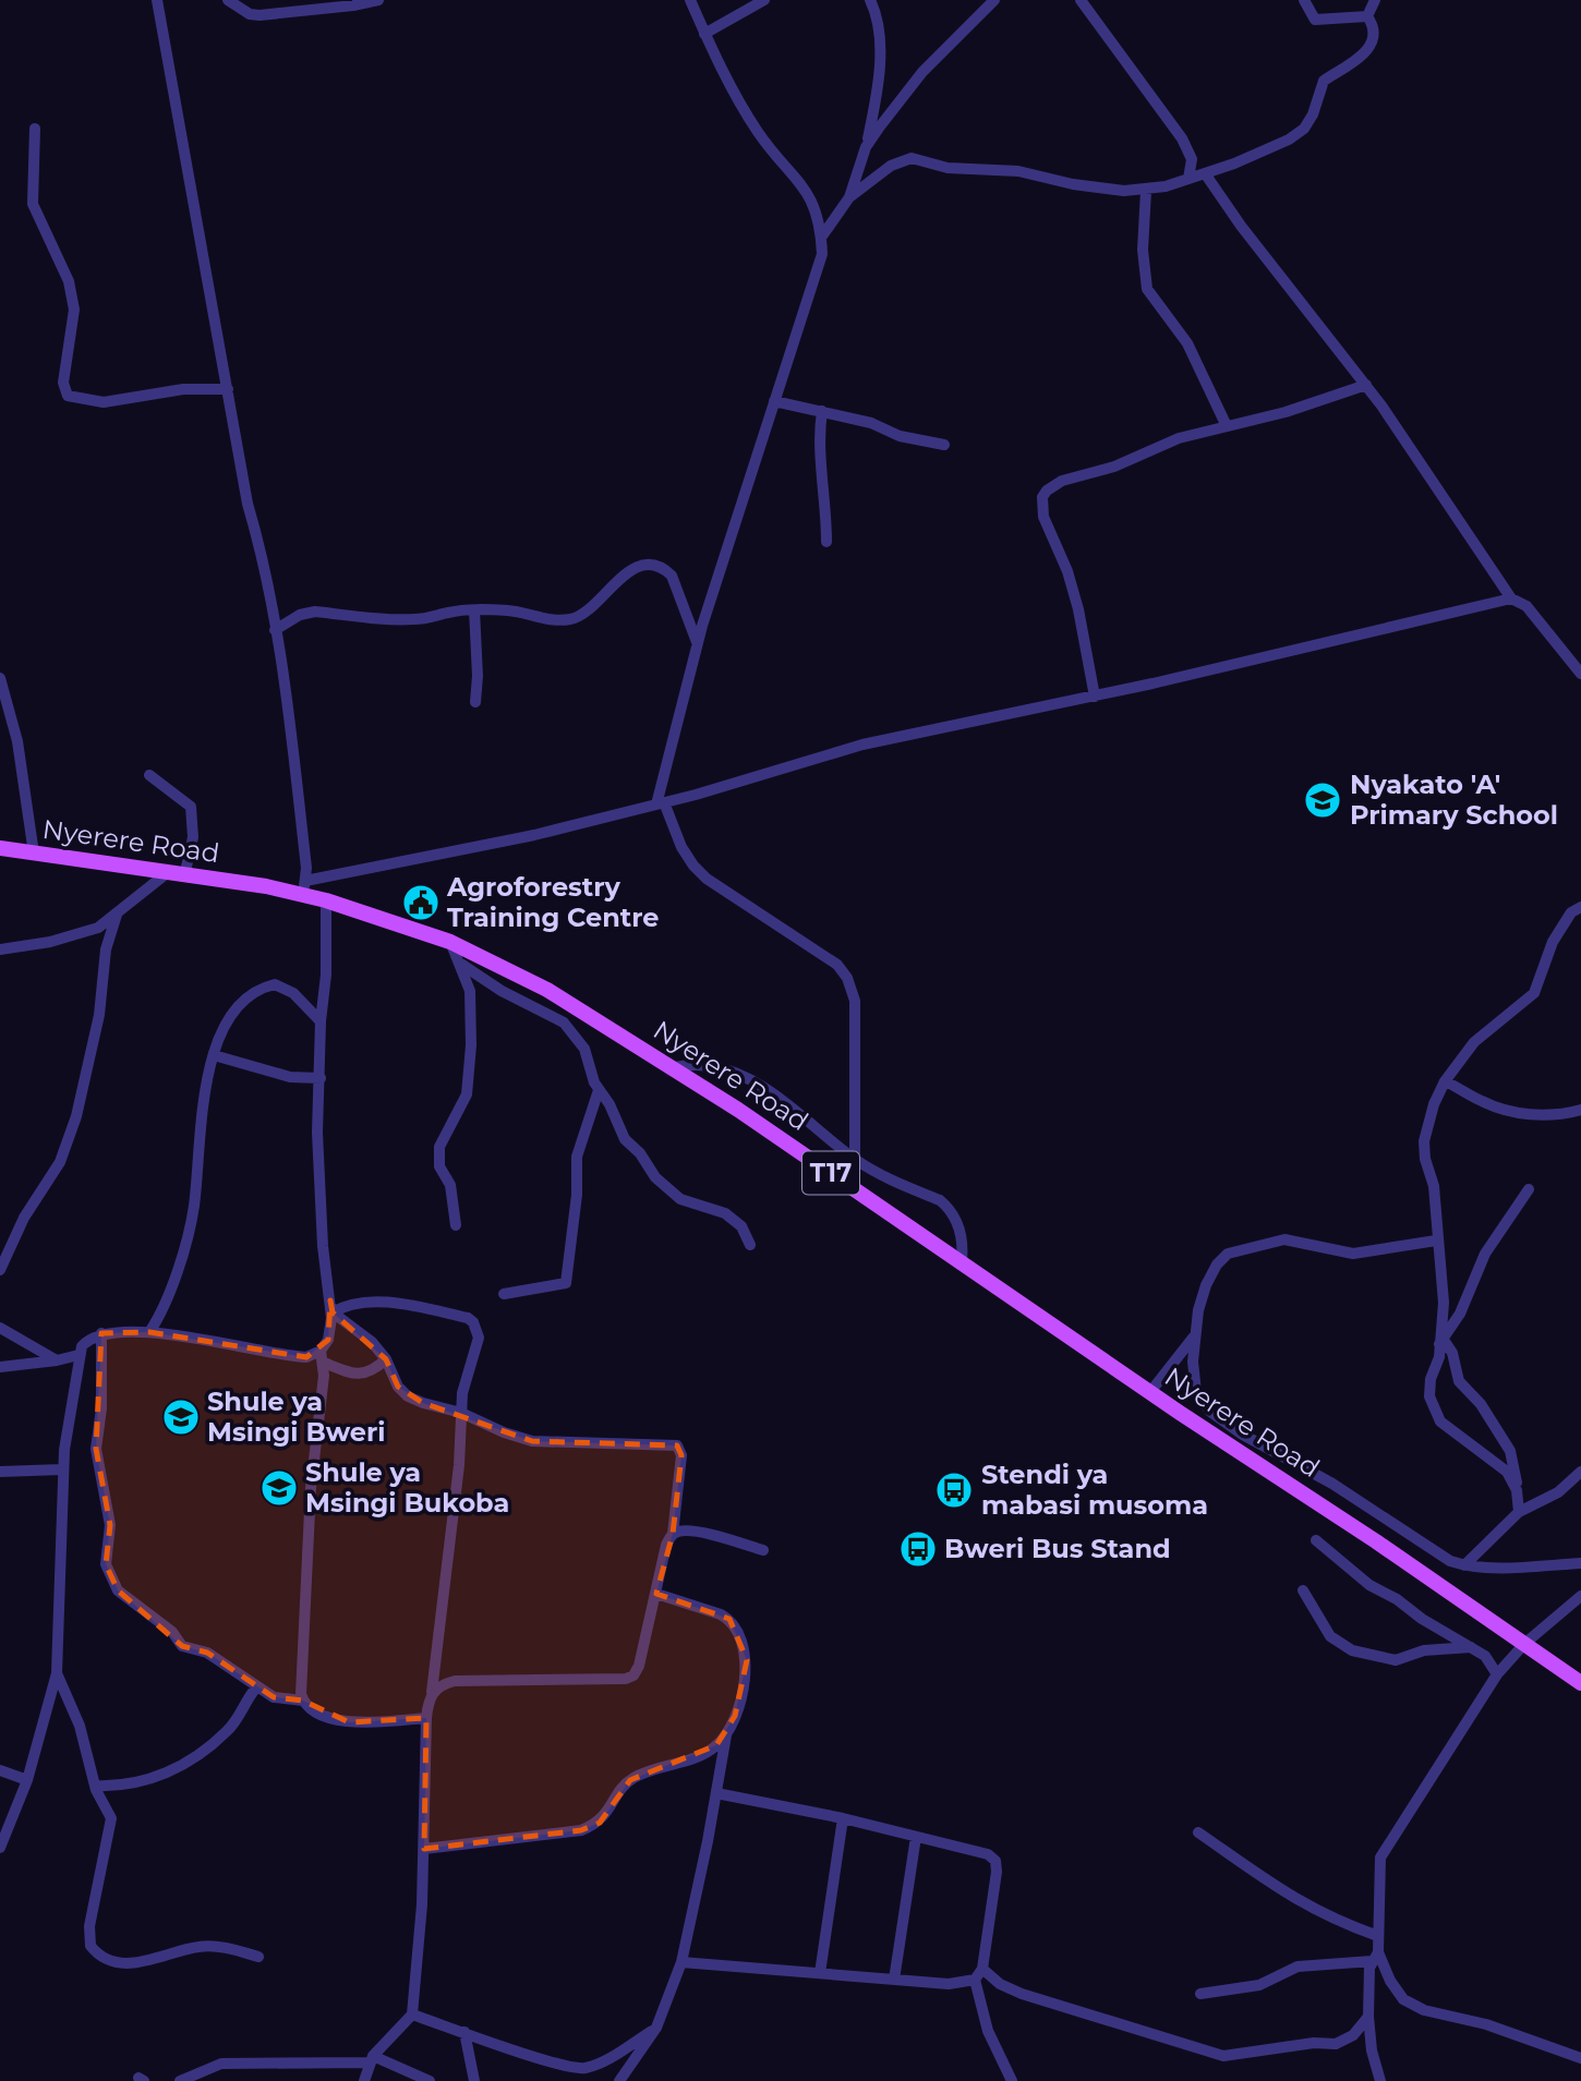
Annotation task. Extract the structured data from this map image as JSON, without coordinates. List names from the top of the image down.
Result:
{
  "streets": {
    "main road": ["Nyerere Road", "T17"]
  },
  "places": {
    "school or university": ["Nyakato 'A' Primary School", "Shule ya Msingi Bweri", "Shule ya Msingi Bukoba"],
    "public building": ["Agroforestry Training Centre"],
    "bus stop": ["Stendi ya mabasi musoma", "Bweri Bus Stand"]
  }
}
